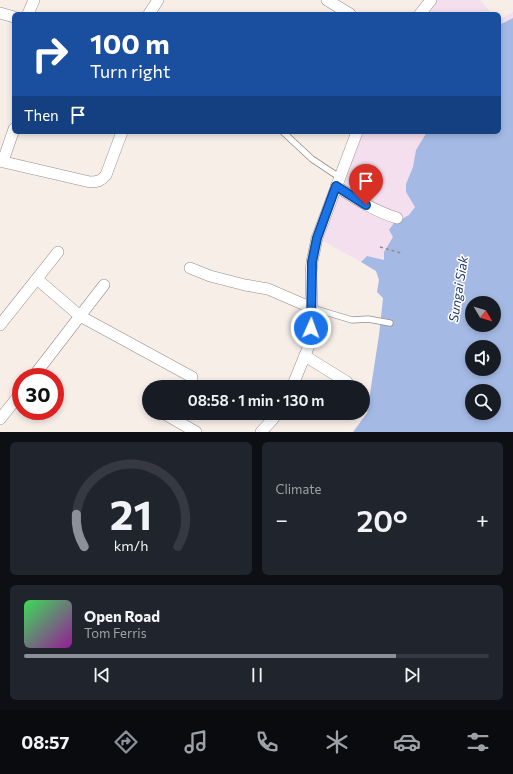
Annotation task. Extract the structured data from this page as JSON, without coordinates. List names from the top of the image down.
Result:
{
  "water": ["Sungai Siak"],
  "north": "bottom right",
  "page": {
    "turn": ["100 m", "Turn right"],
    "then": "Then",
    "limit": "30",
    "trip": "08:58 · 1 min · 130 m",
    "tile": "Climate",
    "heat": ["−", "20°", "+"],
    "song": ["Open Road", "Tom Ferris"],
    "tabs": "08:57",
    "gauge": ["21", "km/h"]
  }
}
